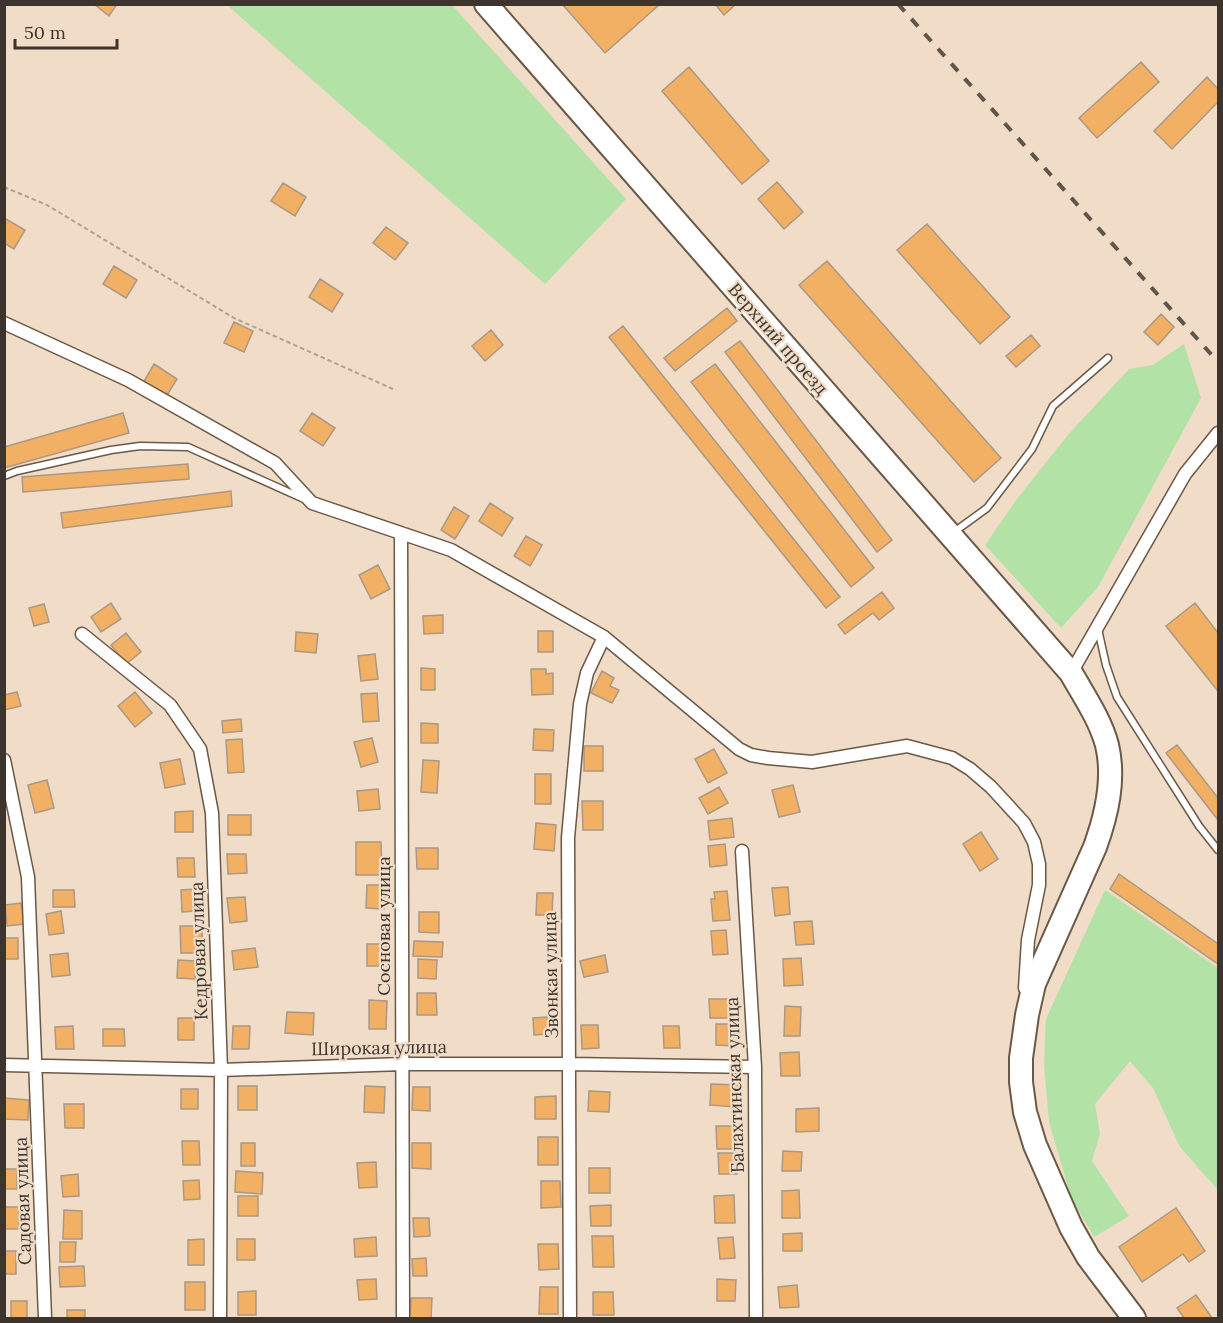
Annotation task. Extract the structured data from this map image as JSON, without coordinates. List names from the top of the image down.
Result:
{
  "streets": {
    "highway": ["Верхний проезд"],
    "street": [
      "Сосновая улица",
      "Кедровая улица",
      "Звонкая улица",
      "Широкая улица",
      "Балахтинская улица",
      "Садовая улица"
    ]
  },
  "crossings": [
    ["Сосновая улица", "Широкая улица"],
    ["Кедровая улица", "Широкая улица"],
    ["Звонкая улица", "Широкая улица"],
    ["Широкая улица", "Балахтинская улица"],
    ["Широкая улица", "Садовая улица"]
  ],
  "scale_bar": "50 m"
}
